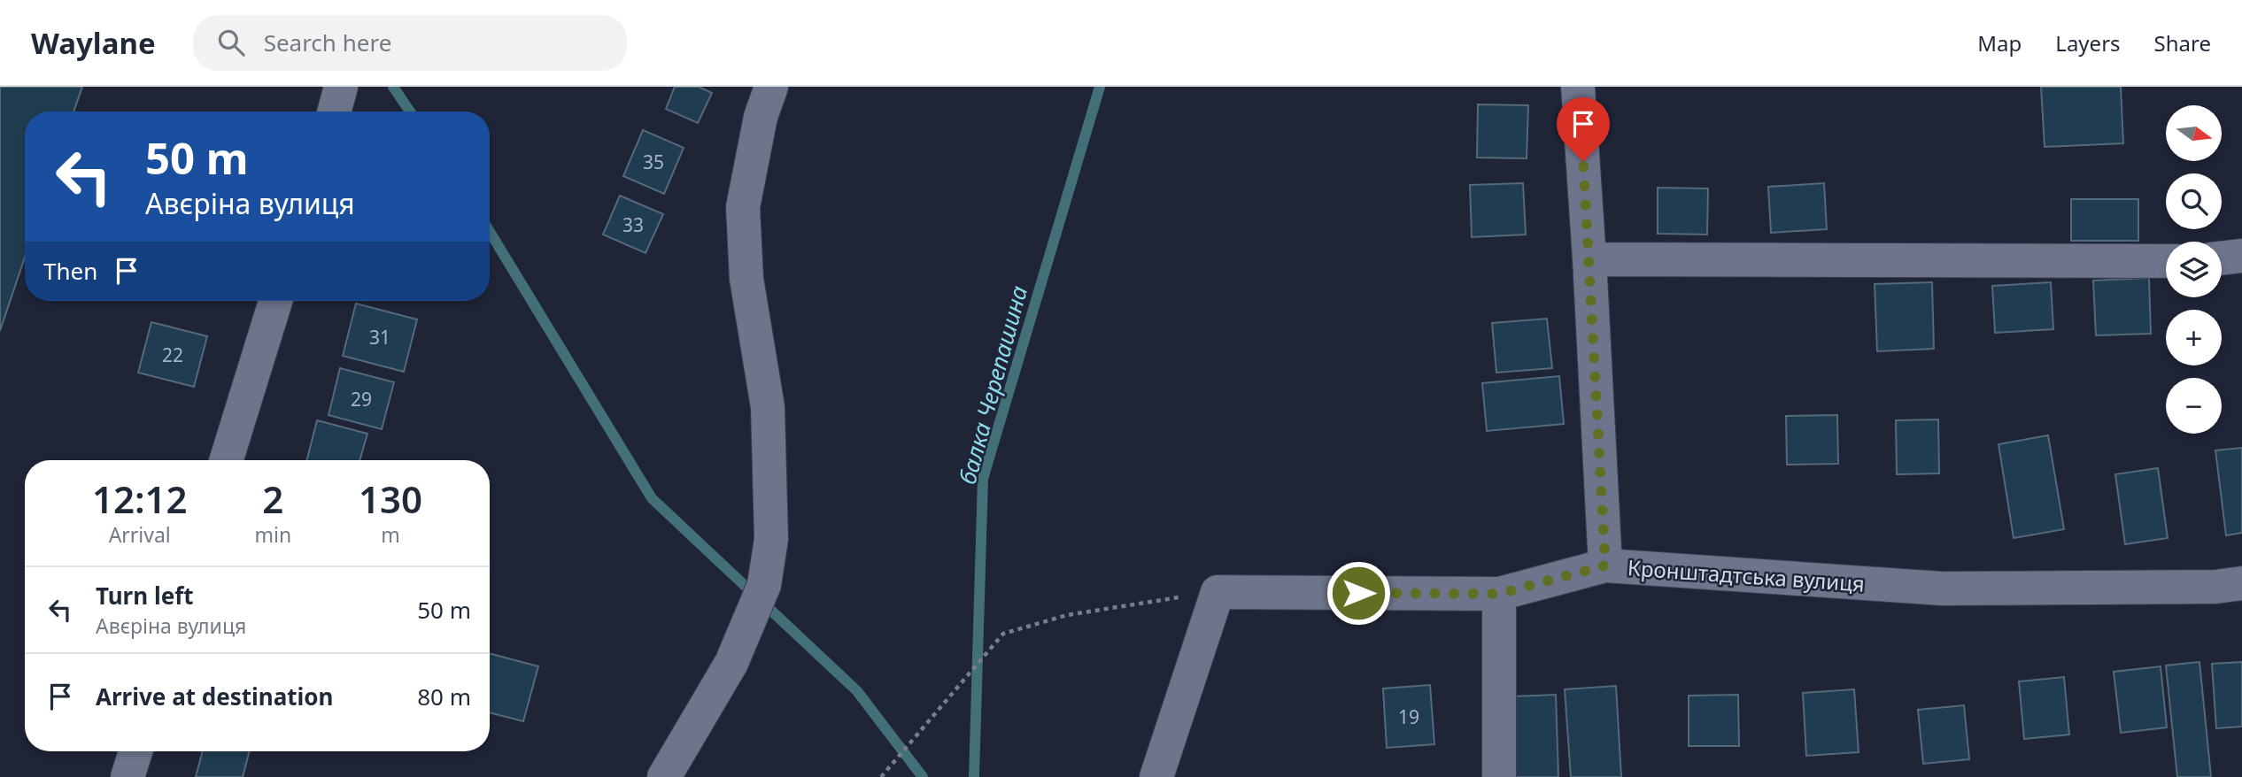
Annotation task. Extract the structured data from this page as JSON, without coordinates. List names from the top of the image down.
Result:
{
  "streets": {
    "street": ["Кронштадтська вулиця"]
  },
  "water": ["балка Черепашина"],
  "house_numbers": [
    "35",
    "33",
    "31",
    "22",
    "29",
    "19"
  ],
  "north": "right",
  "page": {
    "header": "Waylane",
    "search": "Search here",
    "nav": ["Map", "Layers", "Share"],
    "map_buttons": ["+", "−"],
    "turn": ["50 m", "Авєріна вулиця"],
    "then": "Then",
    "eta": [
      "12:12",
      "Arrival",
      "2",
      "min",
      "130",
      "m"
    ],
    "list": [
      {
        "name": "Turn left",
        "note": "Авєріна вулиця",
        "value": "50 m"
      },
      {
        "name": "Arrive at destination",
        "value": "80 m"
      }
    ]
  }
}
